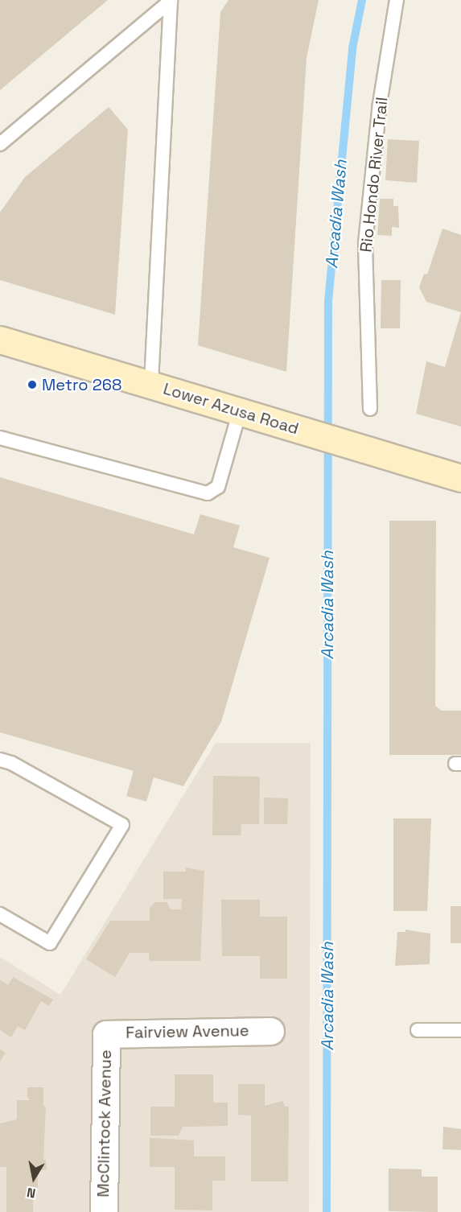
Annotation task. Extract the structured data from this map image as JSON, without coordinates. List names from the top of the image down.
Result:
{
  "streets": {
    "main road": ["Lower Azusa Road"],
    "street": ["Fairview Avenue", "McClintock Avenue"],
    "lane": ["Rio Hondo River Trail"]
  },
  "crossings": [
    ["Fairview Avenue", "McClintock Avenue"]
  ],
  "water": ["Arcadia Wash"],
  "places": ["Metro 268"],
  "north": "bottom"
}
